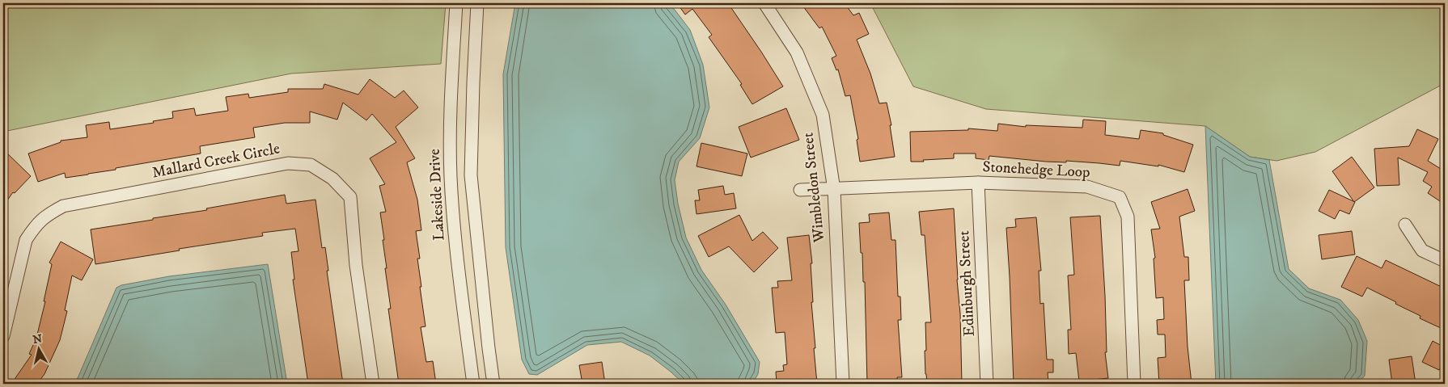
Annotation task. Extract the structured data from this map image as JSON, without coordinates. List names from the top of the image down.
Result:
{
  "streets": {
    "street": [
      "Mallard Creek Circle",
      "Stonehedge Loop",
      "Wimbledon Street",
      "Lakeside Drive",
      "Edinburgh Street"
    ]
  },
  "crossings": [
    ["Stonehedge Loop", "Wimbledon Street"],
    ["Stonehedge Loop", "Edinburgh Street"]
  ],
  "north": "top"
}
